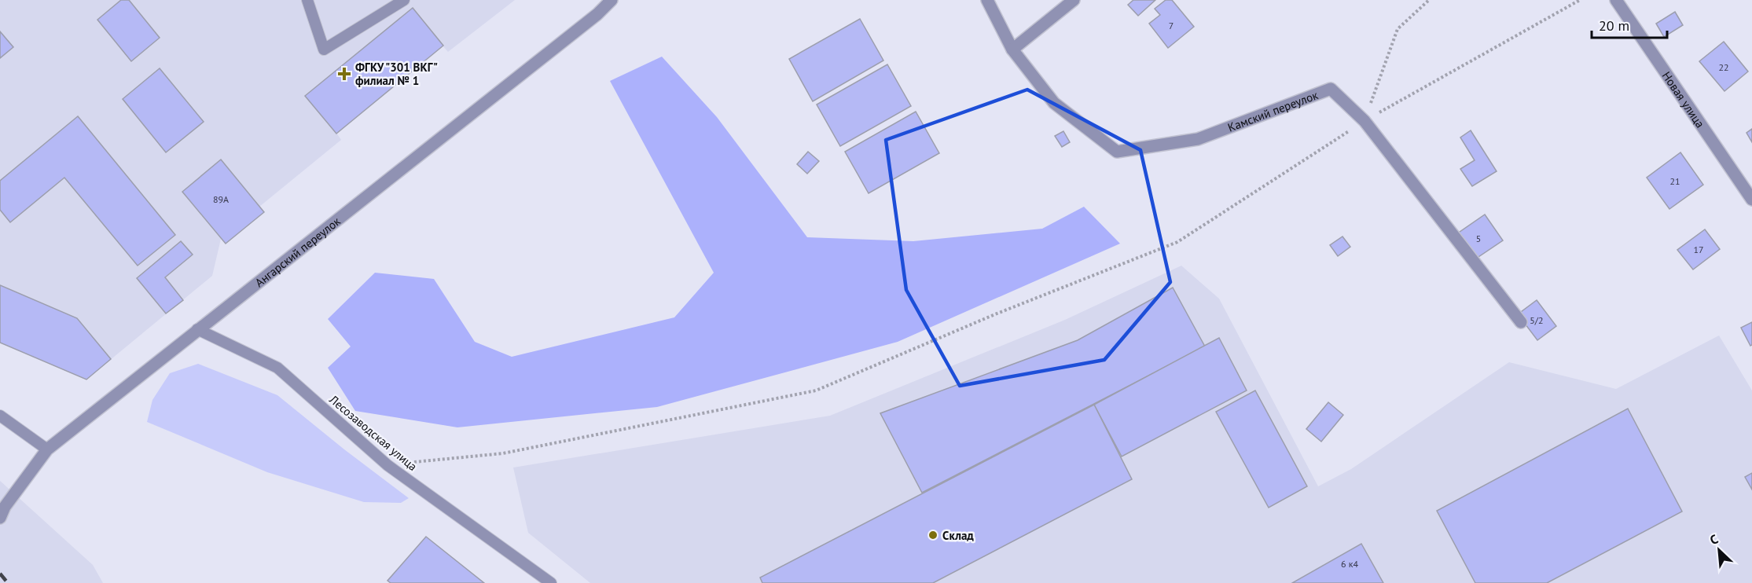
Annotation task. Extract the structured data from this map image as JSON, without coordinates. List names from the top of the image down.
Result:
{
  "streets": {
    "street": ["Новая улица", "Камский переулок", "Ангарский переулок"],
    "lane": ["Лесозаводская улица"]
  },
  "crossings": [
    ["Ангарский переулок", "Лесозаводская улица"]
  ],
  "places": {
    "health": ["ФГКУ \"301 ВКГ\" филиал № 1"],
    "other": ["Склад"]
  },
  "house_numbers": [
    "7",
    "22",
    "21",
    "89А",
    "5",
    "17",
    "5/2",
    "6 к4"
  ],
  "scale_bar": "20 m",
  "north": "top left"
}
